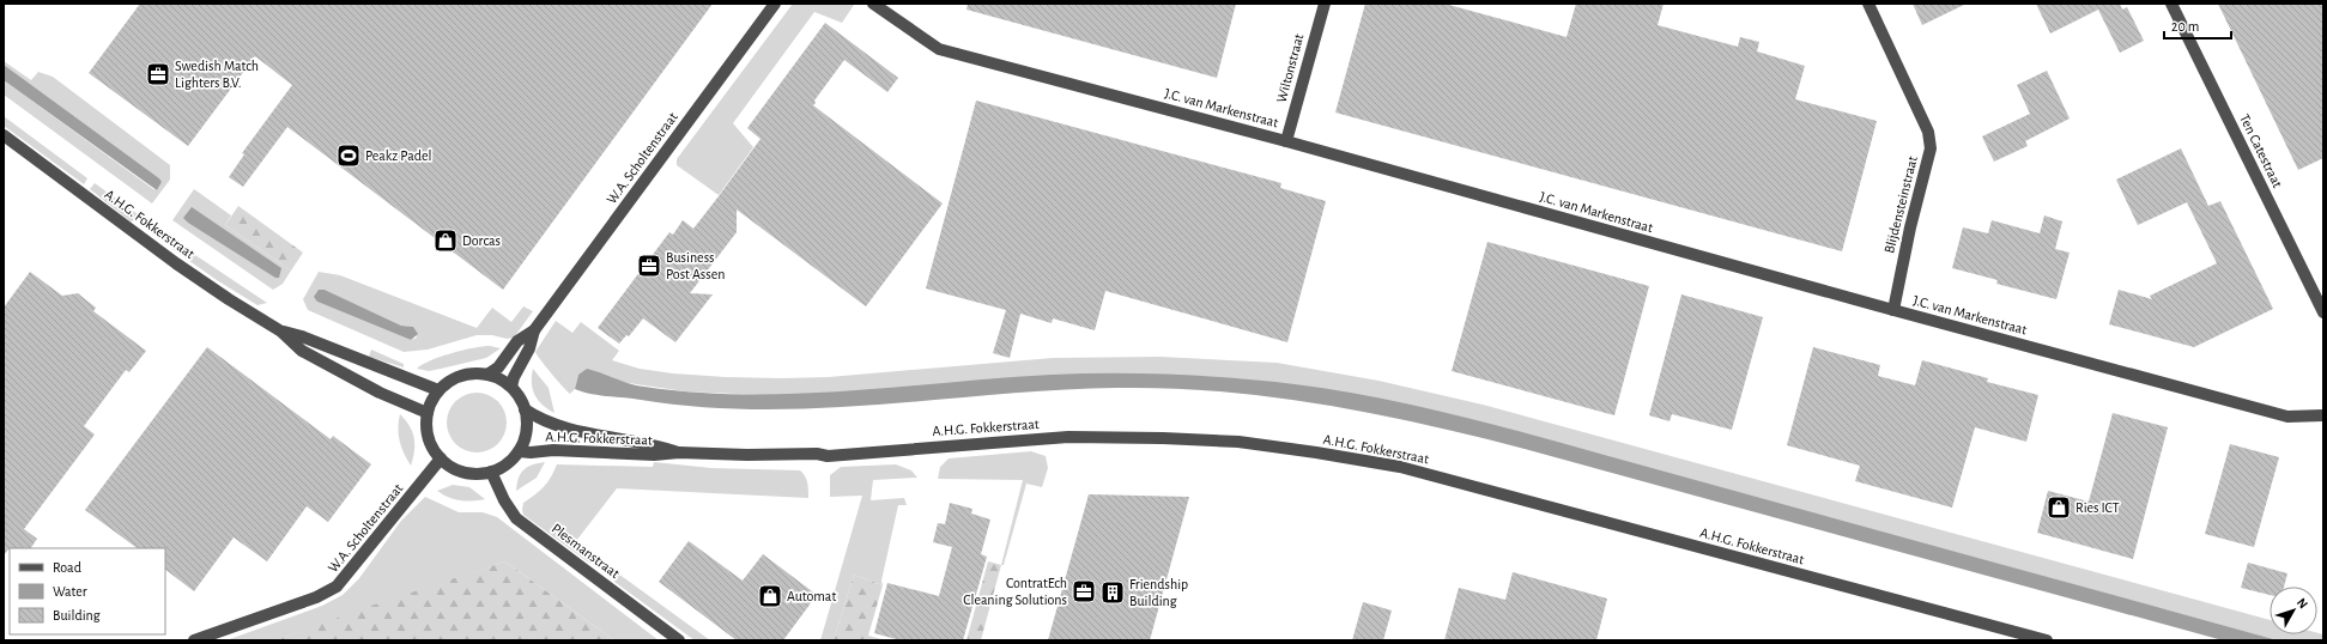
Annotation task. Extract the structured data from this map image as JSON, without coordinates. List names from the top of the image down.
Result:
{
  "streets": {
    "street": [
      "Wiltonstraat",
      "J.C. van Markenstraat",
      "Ten Catestraat",
      "W.A. Scholtenstraat",
      "Blijdensteinstraat",
      "A.H.G. Fokkerstraat",
      "Plesmanstraat"
    ]
  },
  "crossings": [
    ["Wiltonstraat", "J.C. van Markenstraat"],
    ["J.C. van Markenstraat", "Blijdensteinstraat"],
    ["W.A. Scholtenstraat", "A.H.G. Fokkerstraat"],
    ["W.A. Scholtenstraat", "Plesmanstraat"],
    ["A.H.G. Fokkerstraat", "Plesmanstraat"]
  ],
  "places": {
    "office": ["Swedish Match Lighters B.V.", "Business Post Assen", "ContratEch Cleaning Solutions"],
    "sports": ["Peakz Padel"],
    "shop": ["Dorcas", "Ries ICT", "Automat"],
    "building": ["Friendship Building"]
  },
  "legend": ["Road", "Water", "Building"],
  "scale_bar": "20 m",
  "north": "top right"
}
